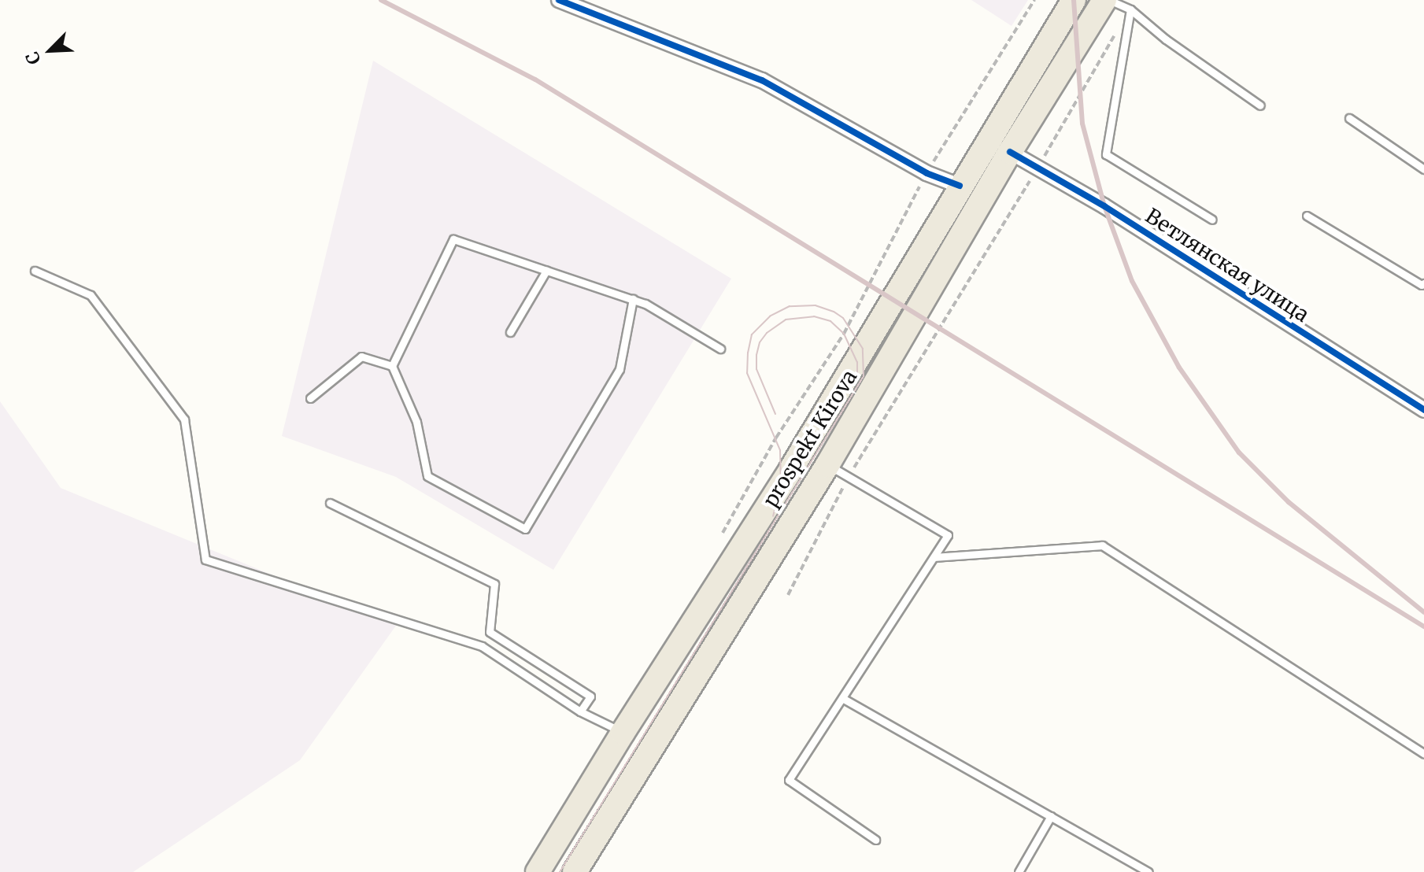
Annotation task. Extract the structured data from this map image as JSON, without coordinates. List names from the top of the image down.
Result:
{
  "streets": {
    "main road": ["prospekt Kirova"],
    "street": ["Ветлянская улица"]
  },
  "crossings": [
    ["Ветлянская улица", "prospekt Kirova"]
  ],
  "north": "bottom left"
}
